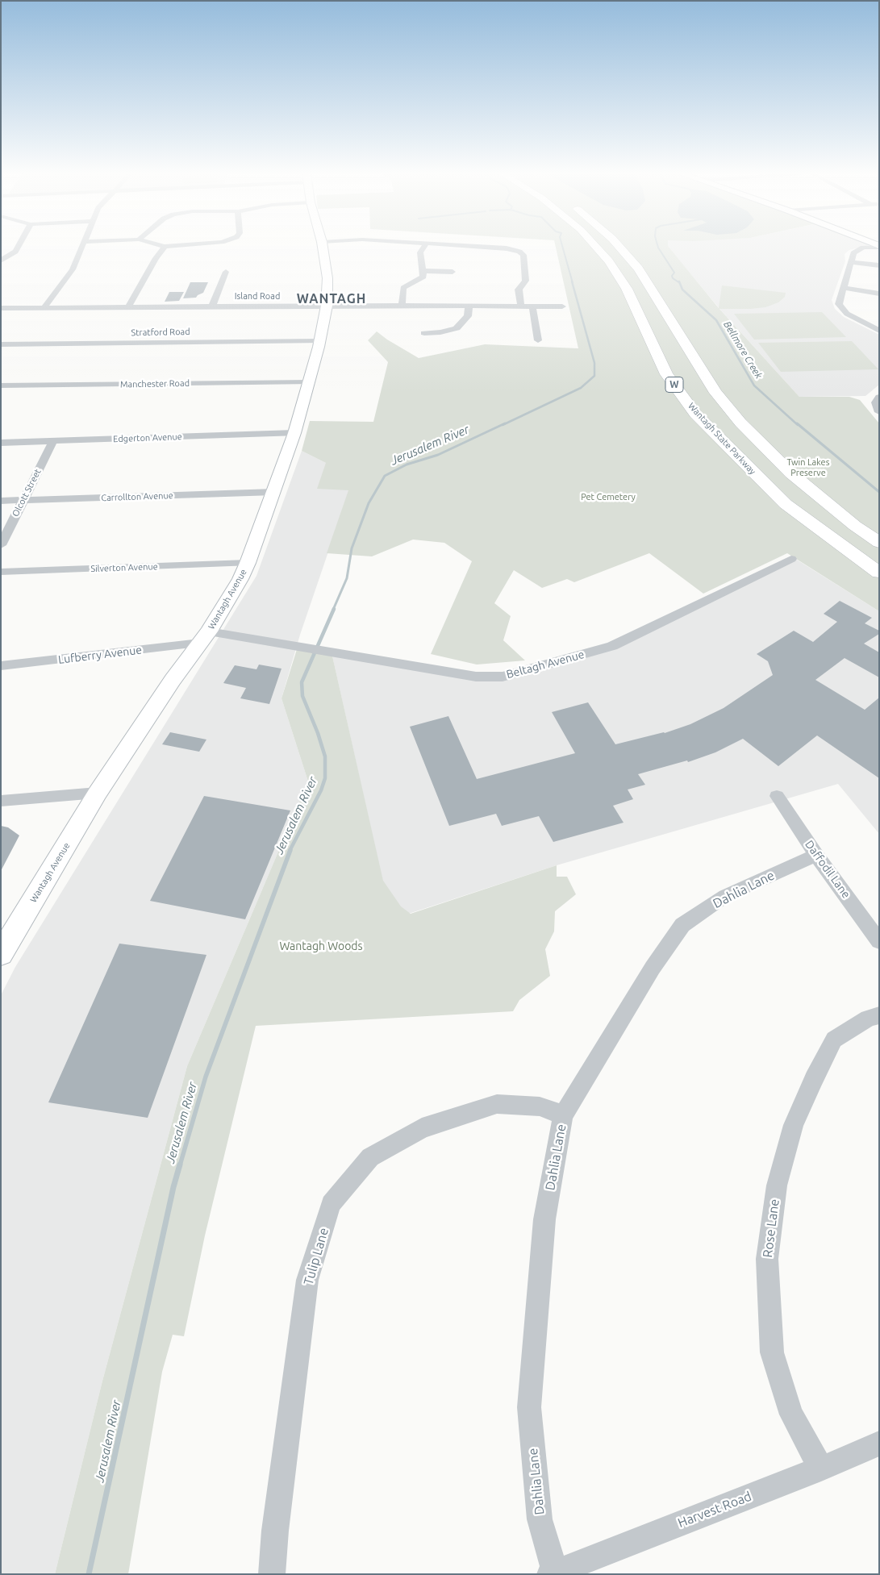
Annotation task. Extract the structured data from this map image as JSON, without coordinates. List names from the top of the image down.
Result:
{
  "streets": {
    "highway": ["W", "Wantagh State Parkway"],
    "main road": ["Wantagh Avenue"],
    "street": [
      "Island Road",
      "Stratford Road",
      "Manchester Road",
      "Edgerton Avenue",
      "Olcott Street",
      "Carrollton Avenue",
      "Silverton Avenue",
      "Lufberry Avenue",
      "Beltagh Avenue",
      "Daffodil Lane",
      "Dahlia Lane",
      "Rose Lane",
      "Tulip Lane",
      "Harvest Road"
    ]
  },
  "crossings": [
    ["Island Road", "Wantagh Avenue"],
    ["Stratford Road", "Wantagh Avenue"],
    ["Manchester Road", "Wantagh Avenue"],
    ["Edgerton Avenue", "Olcott Street"],
    ["Edgerton Avenue", "Wantagh Avenue"],
    ["Olcott Street", "Carrollton Avenue"],
    ["Carrollton Avenue", "Wantagh Avenue"],
    ["Silverton Avenue", "Wantagh Avenue"],
    ["Wantagh Avenue", "Lufberry Avenue"],
    ["Wantagh Avenue", "Beltagh Avenue"],
    ["Lufberry Avenue", "Beltagh Avenue"],
    ["Daffodil Lane", "Dahlia Lane"],
    ["Dahlia Lane", "Tulip Lane"],
    ["Dahlia Lane", "Harvest Road"],
    ["Rose Lane", "Harvest Road"]
  ],
  "districts": ["WANTAGH"],
  "water": ["Bellmore Creek", "Jerusalem River"],
  "parks": ["Twin Lakes Preserve", "Pet Cemetery", "Wantagh Woods"]
}
